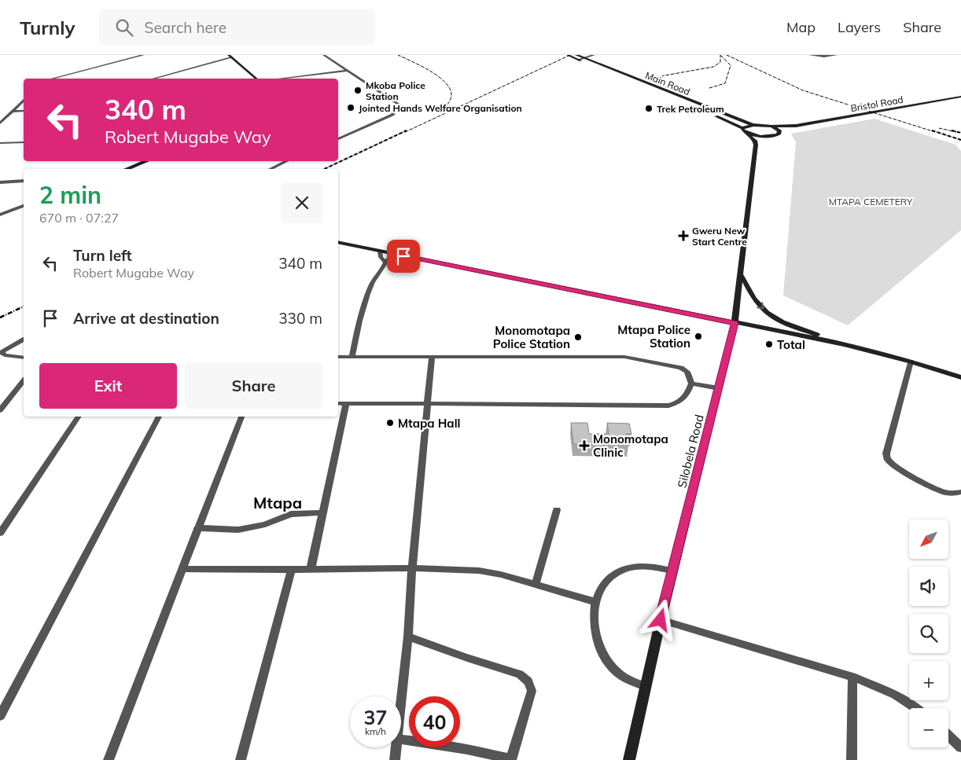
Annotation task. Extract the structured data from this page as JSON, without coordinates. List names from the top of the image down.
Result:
{
  "streets": {
    "main road": ["Main Road", "Bristol Road", "Silobela Road"]
  },
  "districts": ["Mtapa"],
  "parks": ["MTAPA CEMETERY"],
  "places": {
    "other": [
      "Mkoba Police Station",
      "Jointed Hands Welfare Organisation",
      "Trek Petroleum",
      "Mtapa Police Station",
      "Monomotapa Police Station",
      "Total",
      "Mtapa Hall"
    ],
    "health": ["Gweru New Start Centre", "Monomotapa Clinic"]
  },
  "north": "bottom left",
  "page": {
    "header": "Turnly",
    "search": "Search here",
    "nav": ["Map", "Layers", "Share"],
    "turn": ["340 m", "Robert Mugabe Way"],
    "heading": ["2 min", "670 m · 07:27"],
    "list": [
      {
        "name": "Turn left",
        "note": "Robert Mugabe Way",
        "value": "340 m"
      },
      {
        "name": "Arrive at destination",
        "value": "330 m"
      }
    ],
    "buttons": ["Exit", "Share"],
    "map_buttons": ["+", "−"],
    "speed": "37 km/h",
    "limit": "40"
  }
}
